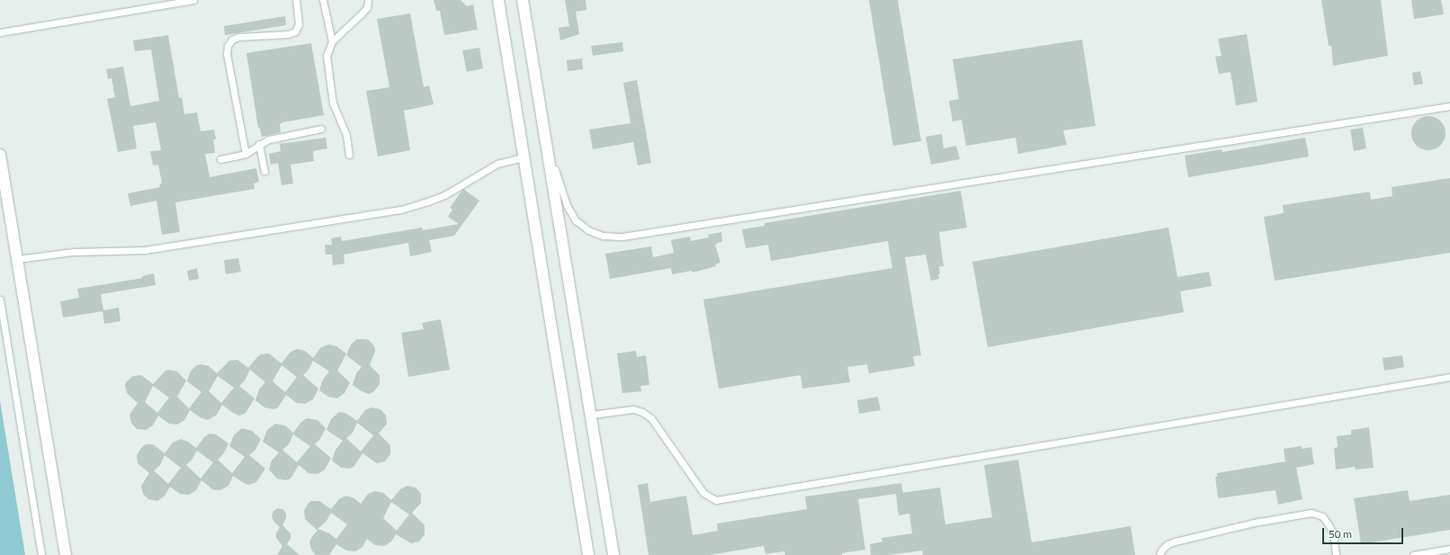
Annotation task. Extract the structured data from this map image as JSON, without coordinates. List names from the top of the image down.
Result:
{
  "scale_bar": "50 m"
}
